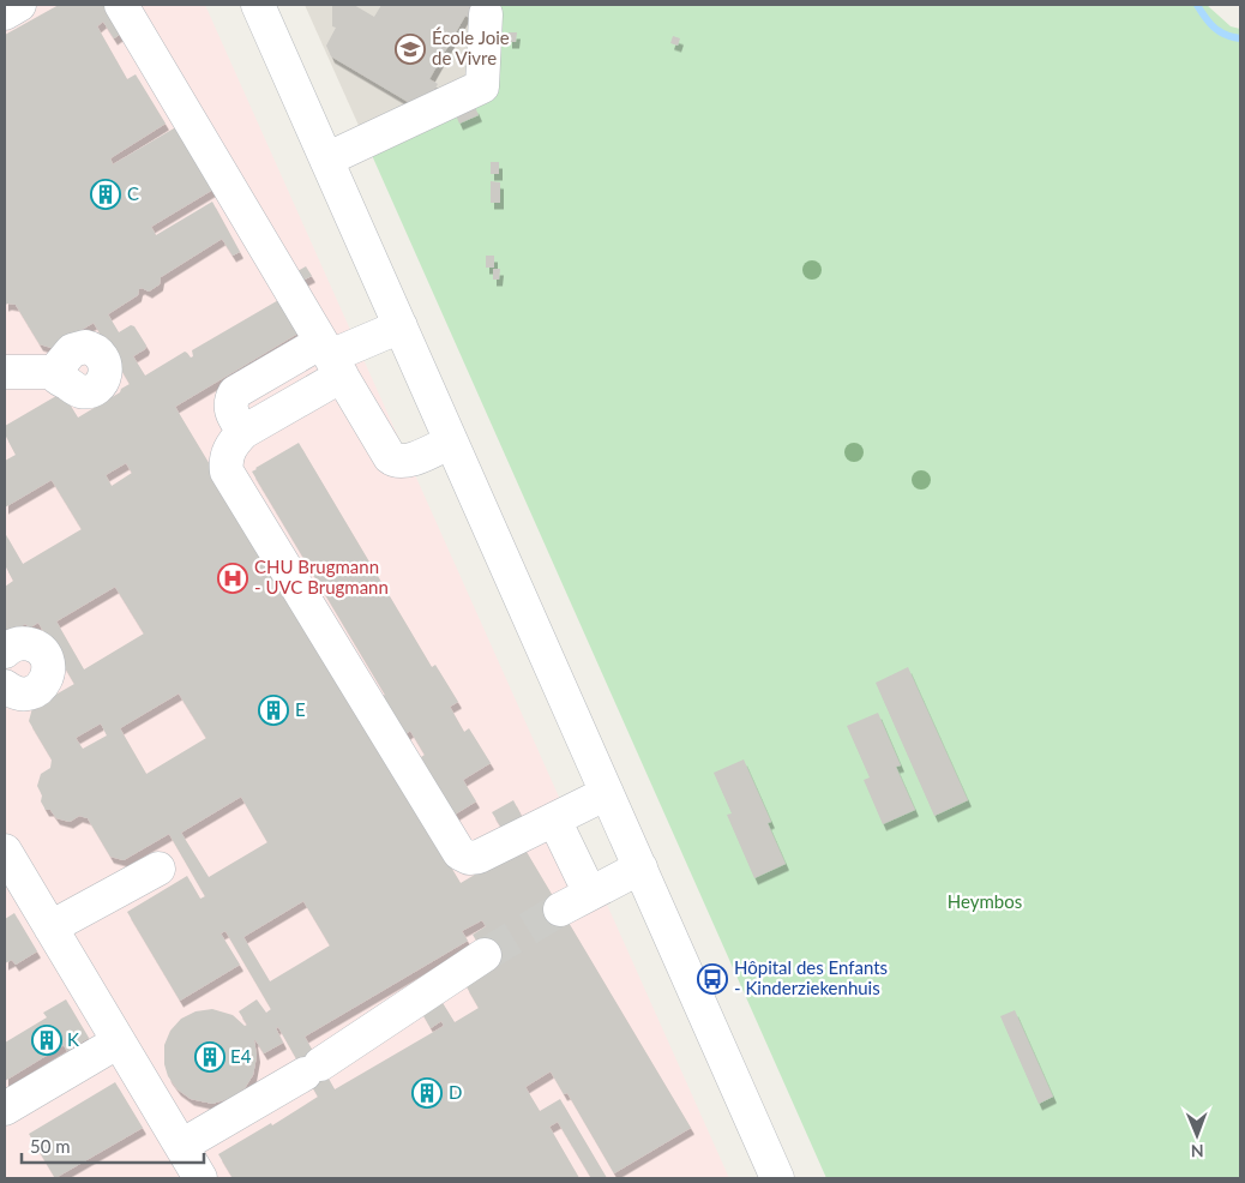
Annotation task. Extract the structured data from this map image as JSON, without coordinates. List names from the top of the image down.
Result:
{
  "parks": ["Heymbos"],
  "places": {
    "school or university": ["École Joie de Vivre"],
    "building": [
      "C",
      "E",
      "K",
      "E4",
      "D"
    ],
    "hospital": ["CHU Brugmann - UVC Brugmann"],
    "bus stop": ["Hôpital des Enfants - Kinderziekenhuis"]
  },
  "scale_bar": "50 m",
  "north": "bottom"
}
